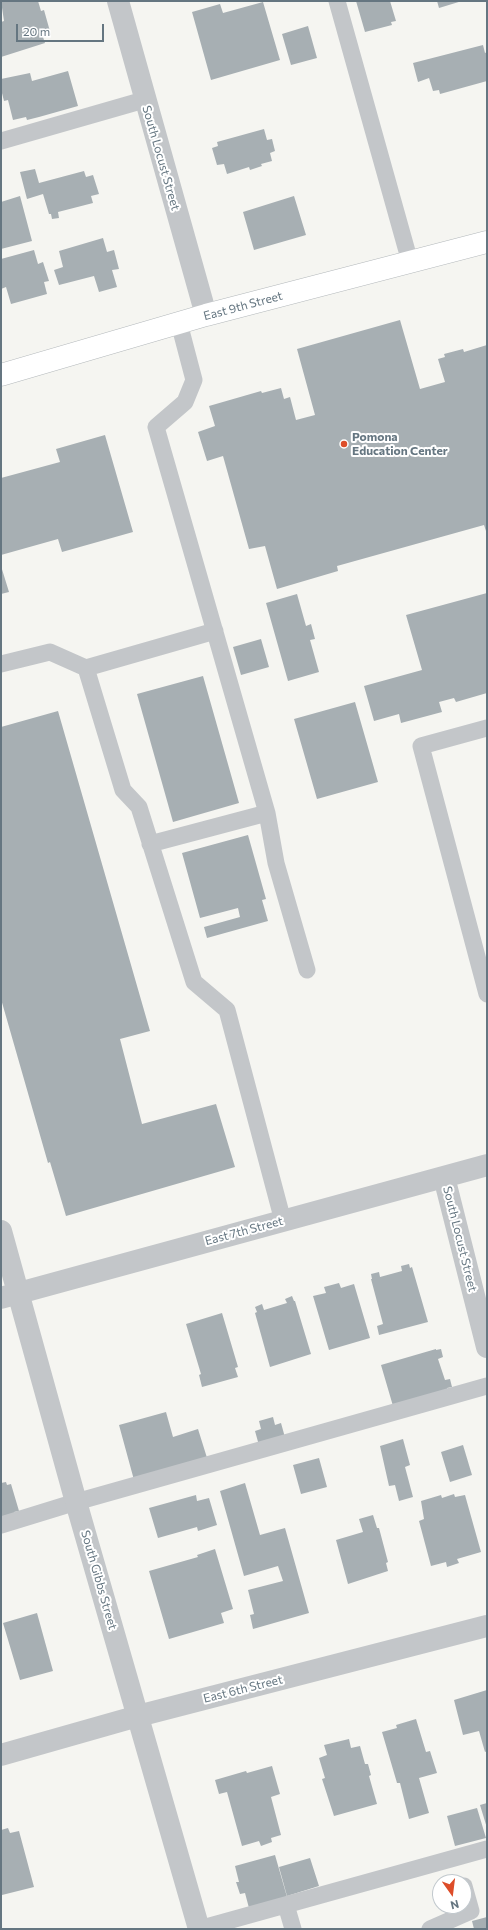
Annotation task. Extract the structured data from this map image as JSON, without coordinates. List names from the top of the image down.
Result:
{
  "streets": {
    "street": [
      "South Locust Street",
      "East 9th Street",
      "East 7th Street",
      "South Gibbs Street",
      "East 6th Street"
    ]
  },
  "crossings": [
    ["South Locust Street", "East 9th Street"],
    ["South Locust Street", "East 7th Street"],
    ["East 7th Street", "South Gibbs Street"],
    ["South Gibbs Street", "East 6th Street"]
  ],
  "places": ["Pomona Education Center"],
  "scale_bar": "20 m",
  "north": "bottom"
}
